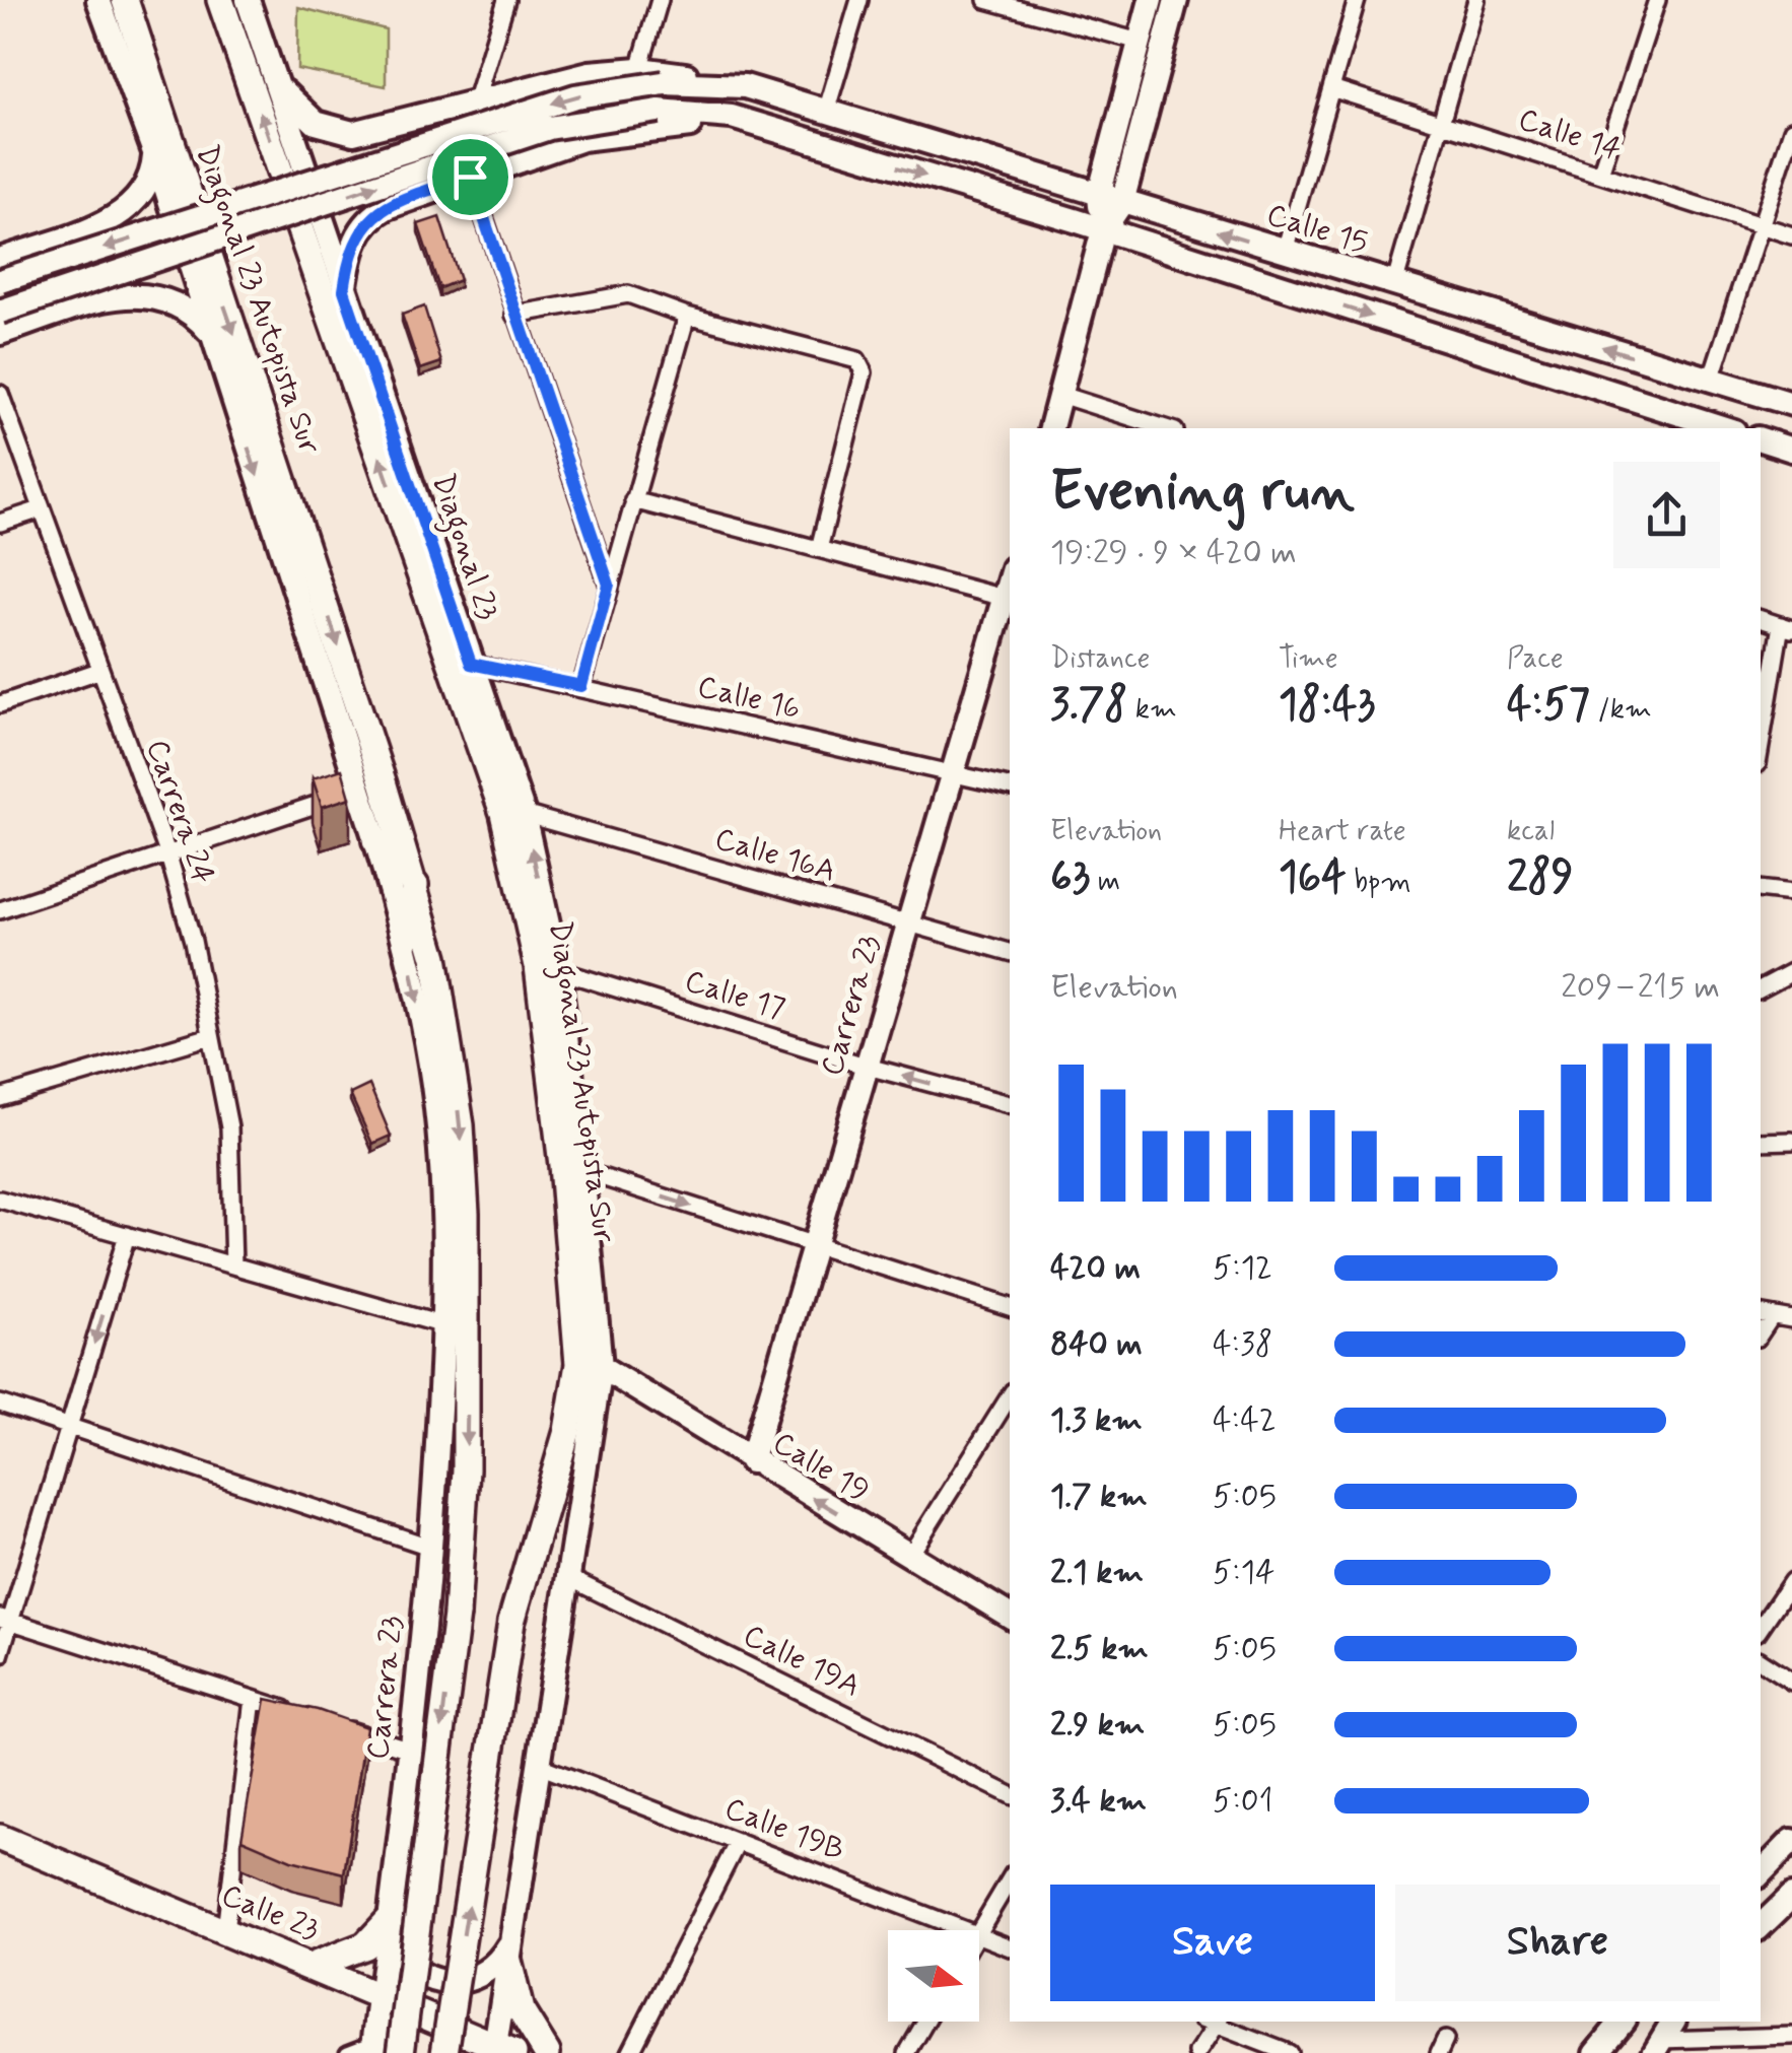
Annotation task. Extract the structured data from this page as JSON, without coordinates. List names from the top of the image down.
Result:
{
  "streets": {
    "main road": ["Diagonal 23 Autopista Sur", "Carrera 23", "Calle 23"],
    "street": [
      "Calle 14",
      "Calle 15",
      "Diagonal 23",
      "Calle 16",
      "Carrera 24",
      "Calle 16A",
      "Calle 17",
      "Calle 19",
      "Calle 19A",
      "Calle 19B"
    ]
  },
  "crossings": [
    ["Diagonal 23 Autopista Sur", "Diagonal 23"],
    ["Diagonal 23 Autopista Sur", "Carrera 23"],
    ["Diagonal 23 Autopista Sur", "Calle 19"],
    ["Diagonal 23", "Calle 16"],
    ["Diagonal 23", "Calle 16A"],
    ["Diagonal 23", "Calle 17"],
    ["Diagonal 23", "Calle 19"],
    ["Calle 16", "Carrera 23"],
    ["Calle 16A", "Carrera 23"],
    ["Calle 17", "Carrera 23"],
    ["Carrera 23", "Calle 19"],
    ["Carrera 23", "Calle 23"]
  ],
  "one_way": ["Calle 19"],
  "north": "right",
  "page": {
    "heading": ["Evening run", "19:29 · 9 × 420 m"],
    "stats": [
      ["Distance", "3.78 km"],
      ["Time", "18:43"],
      ["Pace", "4:57 /km"],
      ["Elevation", "63 m"],
      ["Heart rate", "164 bpm"],
      ["kcal", "289"]
    ],
    "chart": ["Elevation", "209–215 m"],
    "list": [
      {
        "name": "420 m",
        "note": "5:12"
      },
      {
        "name": "840 m",
        "note": "4:38"
      },
      {
        "name": "1.3 km",
        "note": "4:42"
      },
      {
        "name": "1.7 km",
        "note": "5:05"
      },
      {
        "name": "2.1 km",
        "note": "5:14"
      },
      {
        "name": "2.5 km",
        "note": "5:05"
      },
      {
        "name": "2.9 km",
        "note": "5:05"
      },
      {
        "name": "3.4 km",
        "note": "5:01"
      }
    ],
    "buttons": ["Save", "Share"]
  }
}
